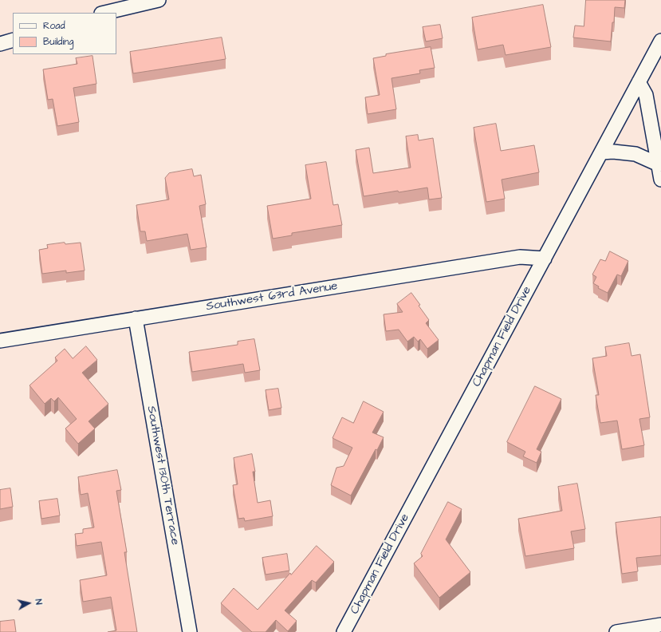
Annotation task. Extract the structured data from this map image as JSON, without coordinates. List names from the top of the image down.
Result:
{
  "streets": {
    "street": ["Southwest 63rd Avenue", "Chapman Field Drive", "Southwest 130th Terrace"]
  },
  "crossings": [
    ["Southwest 63rd Avenue", "Chapman Field Drive"],
    ["Southwest 63rd Avenue", "Southwest 130th Terrace"]
  ],
  "legend": ["Road", "Building"],
  "north": "right"
}
